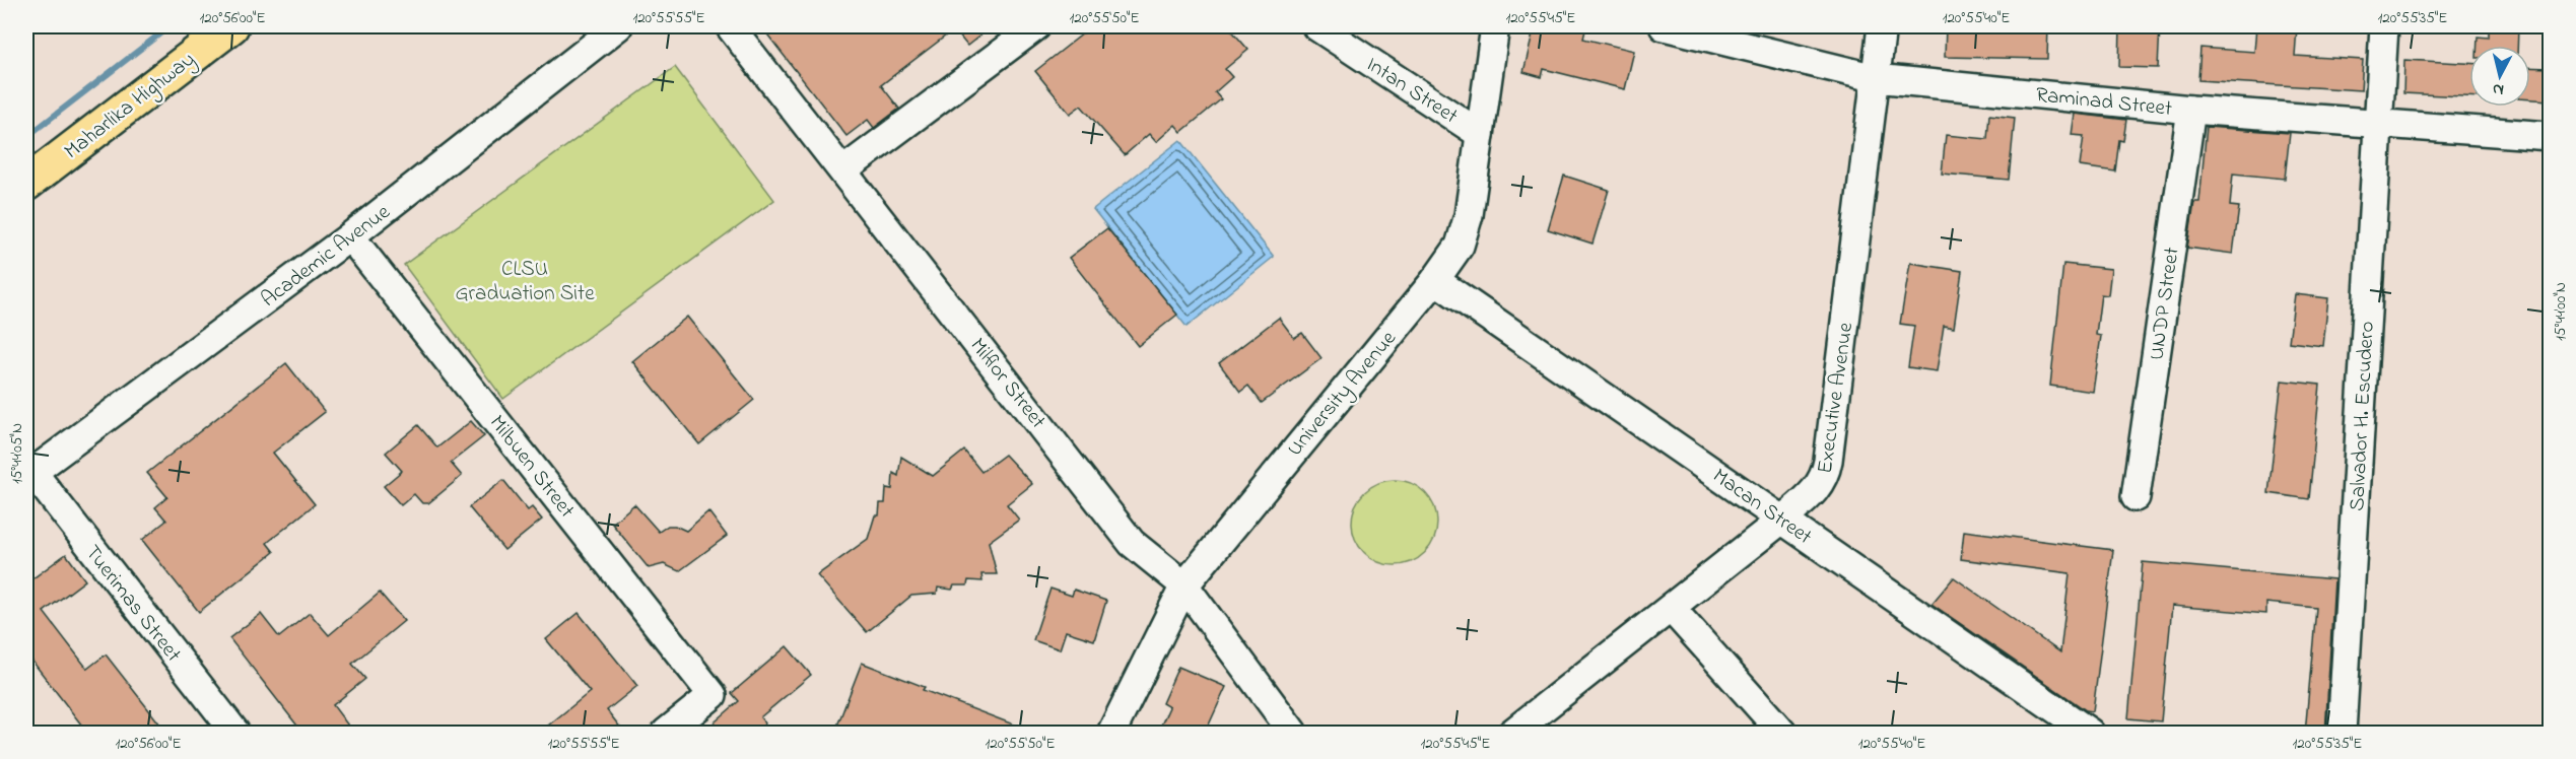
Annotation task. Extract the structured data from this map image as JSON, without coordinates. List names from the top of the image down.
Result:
{
  "streets": {
    "highway": ["Maharlika Highway"],
    "street": [
      "Intan Street",
      "Raminad Street",
      "Academic Avenue",
      "UNDP Street",
      "Milflor Street",
      "University Avenue",
      "Executive Avenue",
      "Salvador H. Escudero",
      "Milbuen Street",
      "Macan Street",
      "Tuerimas Street"
    ]
  },
  "crossings": [
    ["Intan Street", "University Avenue"],
    ["Raminad Street", "UNDP Street"],
    ["Raminad Street", "Executive Avenue"],
    ["Raminad Street", "Salvador H. Escudero"],
    ["Academic Avenue", "Milbuen Street"],
    ["Academic Avenue", "Tuerimas Street"],
    ["Milflor Street", "University Avenue"],
    ["University Avenue", "Macan Street"],
    ["Executive Avenue", "Macan Street"]
  ],
  "parks": ["CLSU Graduation Site"],
  "north": "bottom",
  "coordinates": [
    "120°56'00\"E",
    "120°55'55\"E",
    "120°55'50\"E",
    "120°55'45\"E",
    "120°55'40\"E",
    "120°55'35\"E",
    "15°44'00\"N",
    "15°44'05\"N"
  ]
}
